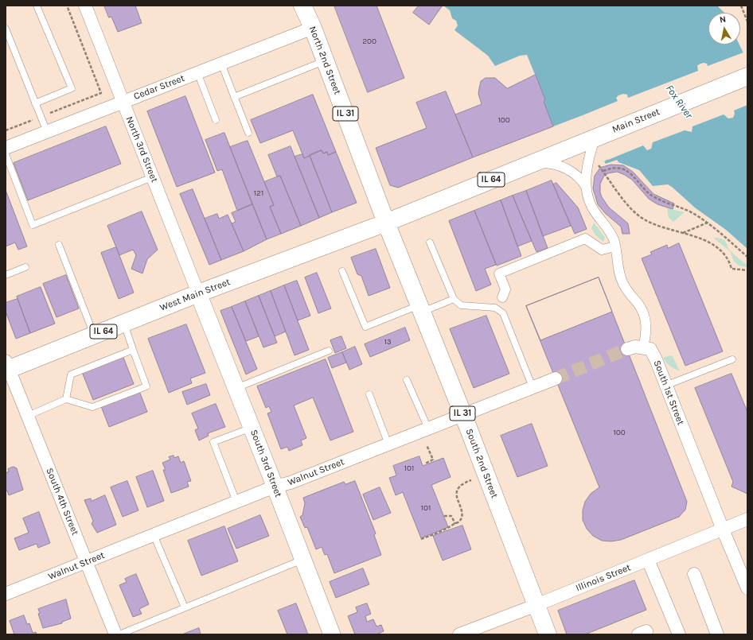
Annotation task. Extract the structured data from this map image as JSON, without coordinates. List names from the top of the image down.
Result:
{
  "streets": {
    "main road": [
      "North 2nd Street",
      "IL 31",
      "Main Street",
      "IL 64",
      "West Main Street",
      "South 2nd Street"
    ],
    "street": [
      "Cedar Street",
      "North 3rd Street",
      "South 1st Street",
      "South 3rd Street",
      "Walnut Street",
      "South 4th Street",
      "Illinois Street"
    ]
  },
  "crossings": [
    ["North 2nd Street", "Cedar Street"],
    ["North 2nd Street", "IL 64"],
    ["North 2nd Street", "West Main Street"],
    ["North 2nd Street", "South 2nd Street"],
    ["Cedar Street", "North 3rd Street"],
    ["Main Street", "IL 64"],
    ["North 3rd Street", "West Main Street"],
    ["North 3rd Street", "South 3rd Street"],
    ["IL 64", "West Main Street"],
    ["IL 64", "South 2nd Street"],
    ["West Main Street", "South 3rd Street"],
    ["West Main Street", "South 2nd Street"],
    ["West Main Street", "South 4th Street"],
    ["South 1st Street", "Illinois Street"],
    ["South 3rd Street", "Walnut Street"],
    ["South 2nd Street", "Walnut Street"],
    ["South 2nd Street", "Illinois Street"],
    ["Walnut Street", "South 4th Street"]
  ],
  "water": ["Fox River"],
  "house_numbers": [
    "200",
    "100",
    "121",
    "13",
    "100",
    "101",
    "101"
  ],
  "north": "top"
}
